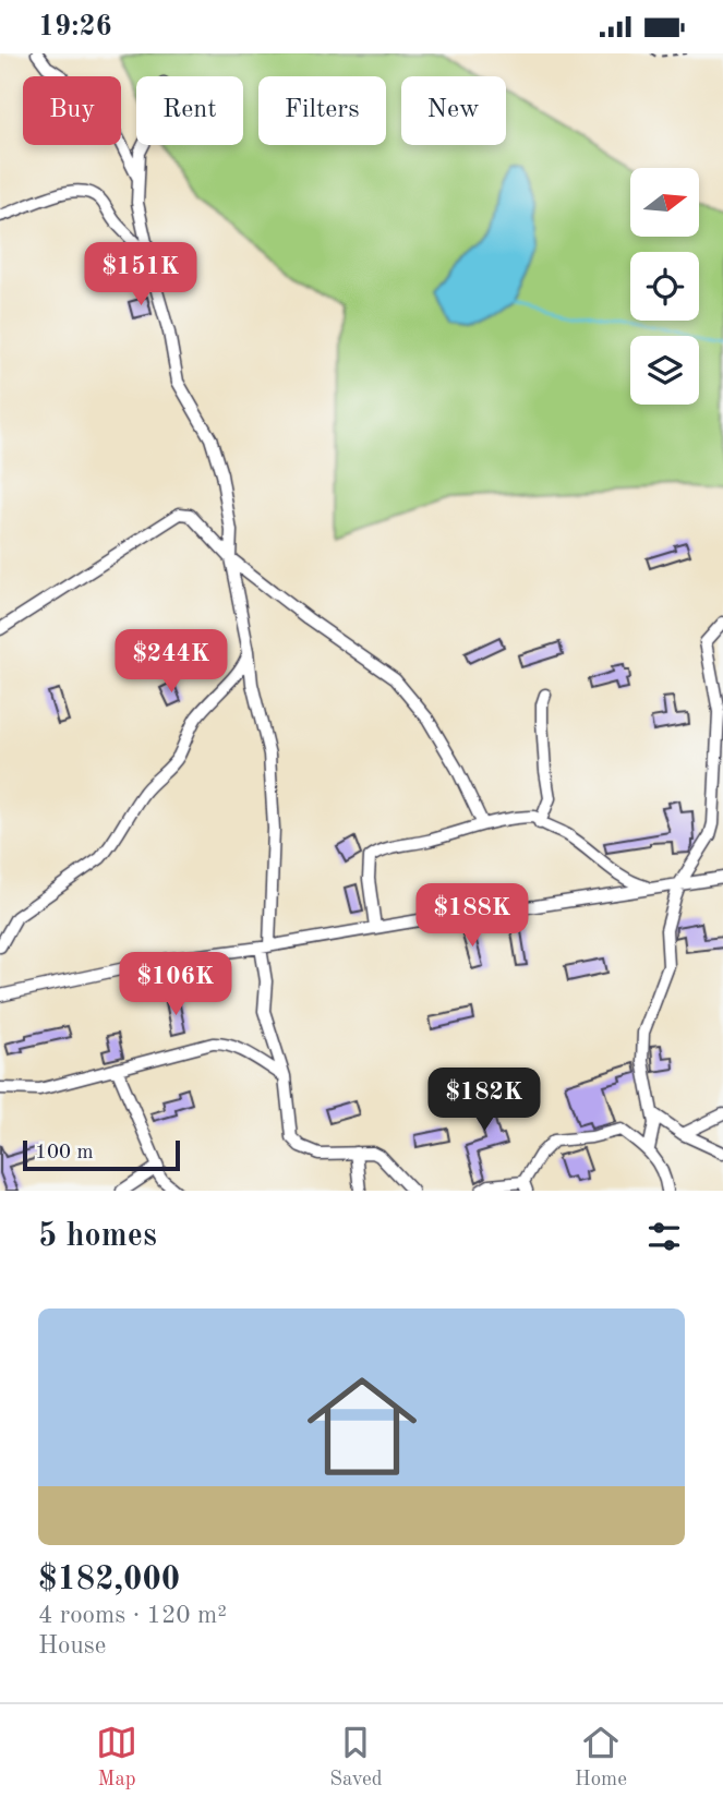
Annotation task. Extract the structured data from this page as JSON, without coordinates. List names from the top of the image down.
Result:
{
  "scale_bar": "100 m",
  "north": "right",
  "page": {
    "status": "19:26",
    "chip": [
      "Buy",
      "Rent",
      "Filters",
      "New"
    ],
    "price": [
      "$151K",
      "$244K",
      "$188K",
      "$106K",
      "$182K"
    ],
    "scale": "100 m",
    "heading": "5 homes",
    "list": [
      {
        "name": "$182,000",
        "note": "4 rooms · 120 m² · House"
      }
    ],
    "tabs": ["Map", "Saved", "Home"]
  }
}
